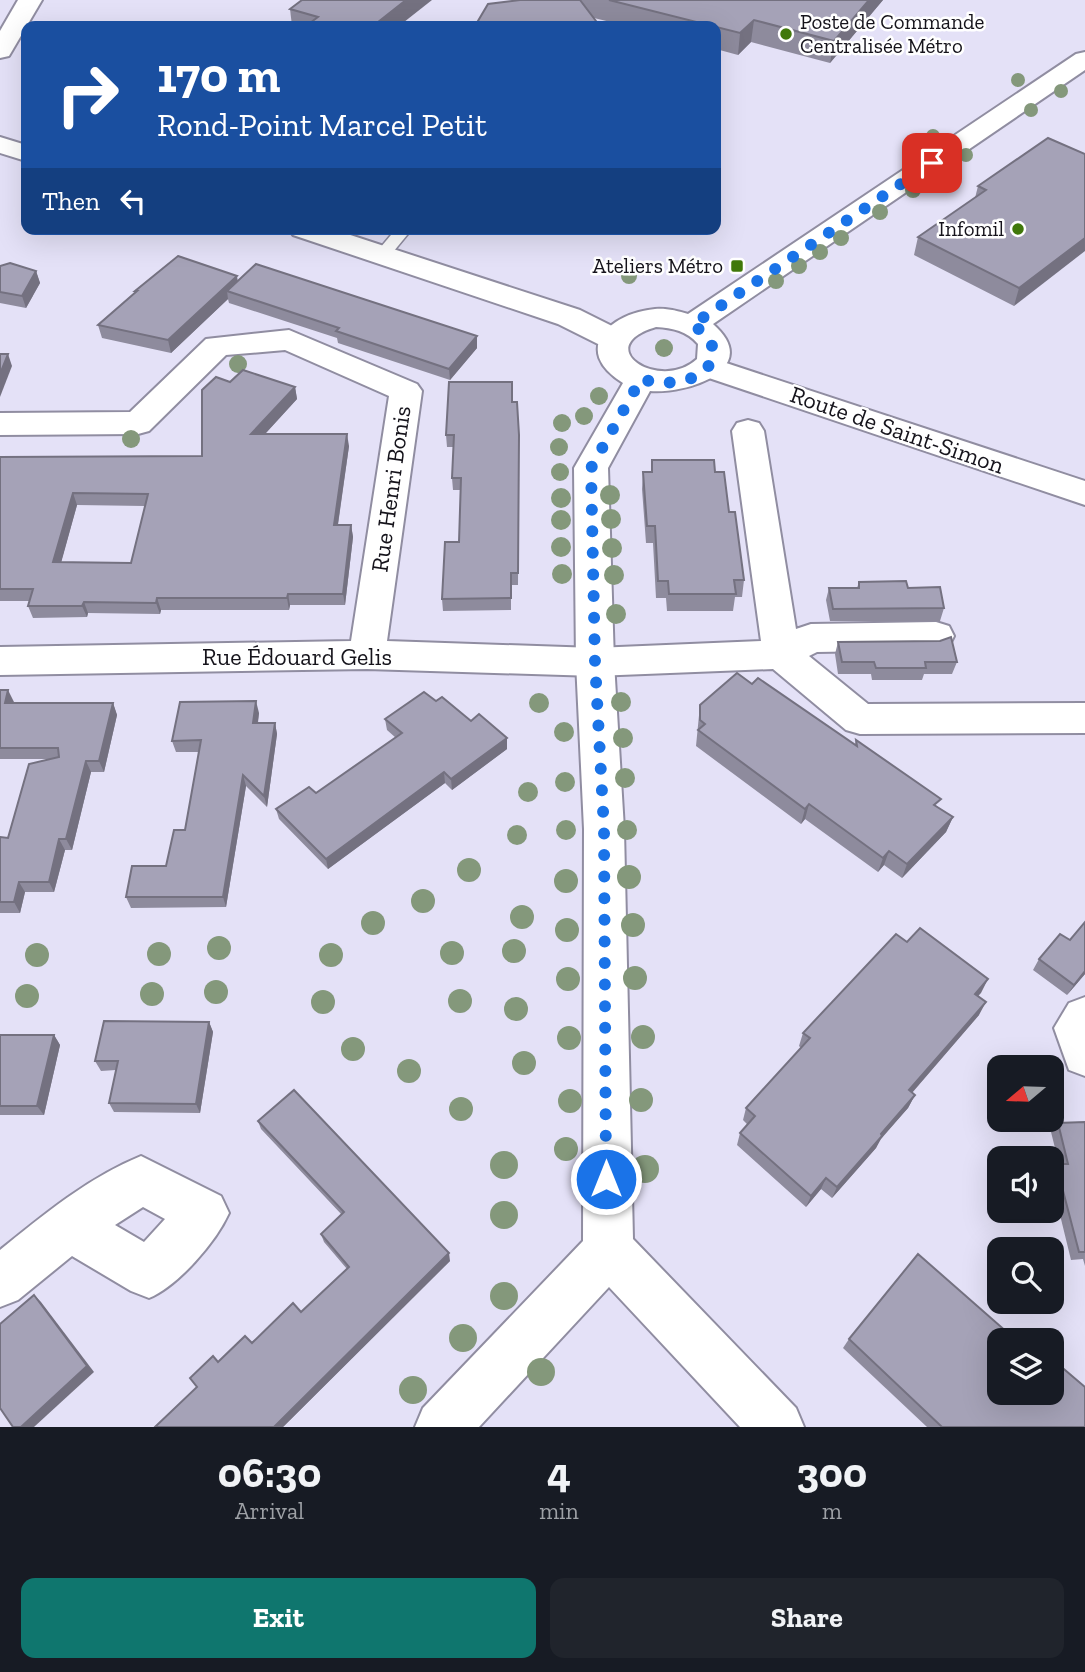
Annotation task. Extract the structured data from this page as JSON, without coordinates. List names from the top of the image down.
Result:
{
  "streets": {
    "street": ["Route de Saint-Simon", "Rue Henri Bonis", "Rue Édouard Gelis"]
  },
  "crossings": [
    ["Rue Henri Bonis", "Rue Édouard Gelis"]
  ],
  "places": {
    "other": ["Poste de Commande Centralisée Métro", "Infomil"],
    "transit": ["Ateliers Métro"]
  },
  "north": "left",
  "page": {
    "turn": ["170 m", "Rond-Point Marcel Petit"],
    "then": "Then",
    "eta": [
      "06:30",
      "Arrival",
      "4",
      "min",
      "300",
      "m"
    ],
    "buttons": ["Exit", "Share"]
  }
}
